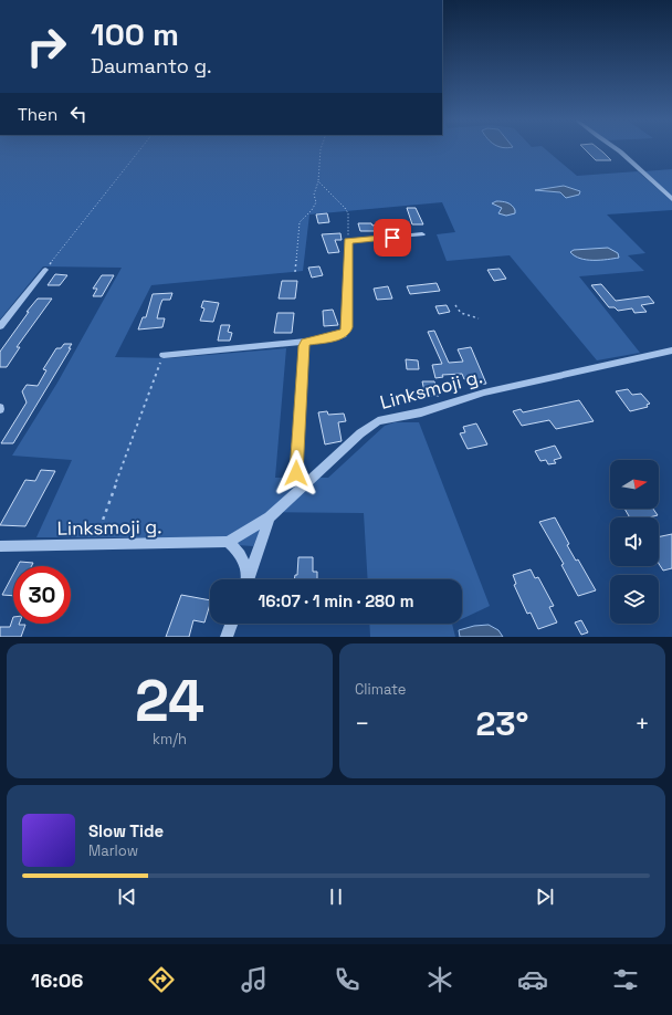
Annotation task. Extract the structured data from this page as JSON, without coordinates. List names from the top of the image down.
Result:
{
  "streets": {
    "street": ["Linksmoji g."]
  },
  "north": "right",
  "page": {
    "turn": ["100 m", "Daumanto g."],
    "then": "Then",
    "limit": "30",
    "trip": "16:07 · 1 min · 280 m",
    "tile": [
      ["24", "km/h"],
      "Climate"
    ],
    "heat": ["−", "23°", "+"],
    "song": ["Slow Tide", "Marlow"],
    "tabs": "16:06"
  }
}
